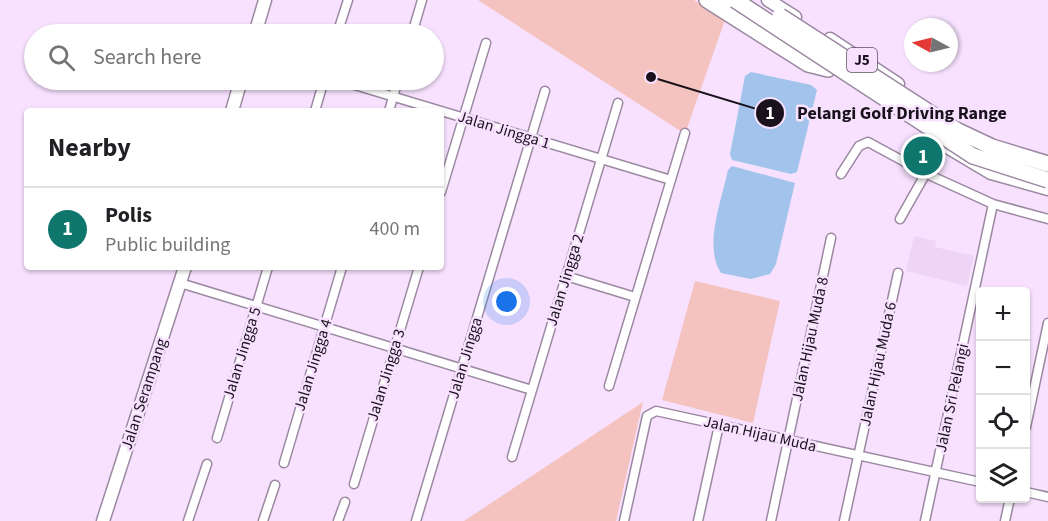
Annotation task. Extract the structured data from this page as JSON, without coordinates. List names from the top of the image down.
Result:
{
  "streets": {
    "main road": ["J5", "Jalan Serampang"],
    "street": [
      "Jalan Jingga 1",
      "Jalan Jingga 2",
      "Jalan Hijau Muda 8",
      "Jalan Jingga 5",
      "Jalan Jingga",
      "Jalan Hijau Muda 6",
      "Jalan Jingga 4",
      "Jalan Jingga 3",
      "Jalan Sri Pelangi",
      "Jalan Hijau Muda"
    ]
  },
  "crossings": [
    ["Jalan Jingga 1", "Jalan Jingga 2"],
    ["Jalan Jingga 1", "Jalan Jingga"],
    ["Jalan Hijau Muda 8", "Jalan Hijau Muda"],
    ["Jalan Hijau Muda 6", "Jalan Hijau Muda"],
    ["Jalan Sri Pelangi", "Jalan Hijau Muda"]
  ],
  "places": ["Pelangi Golf Driving Range"],
  "north": "left",
  "page": {
    "search": "Search here",
    "heading": "Nearby",
    "pins": "1",
    "list": [
      {
        "mark": "1",
        "name": "Polis",
        "note": "Public building",
        "value": "400 m"
      }
    ],
    "map_buttons": ["+", "−"]
  }
}
